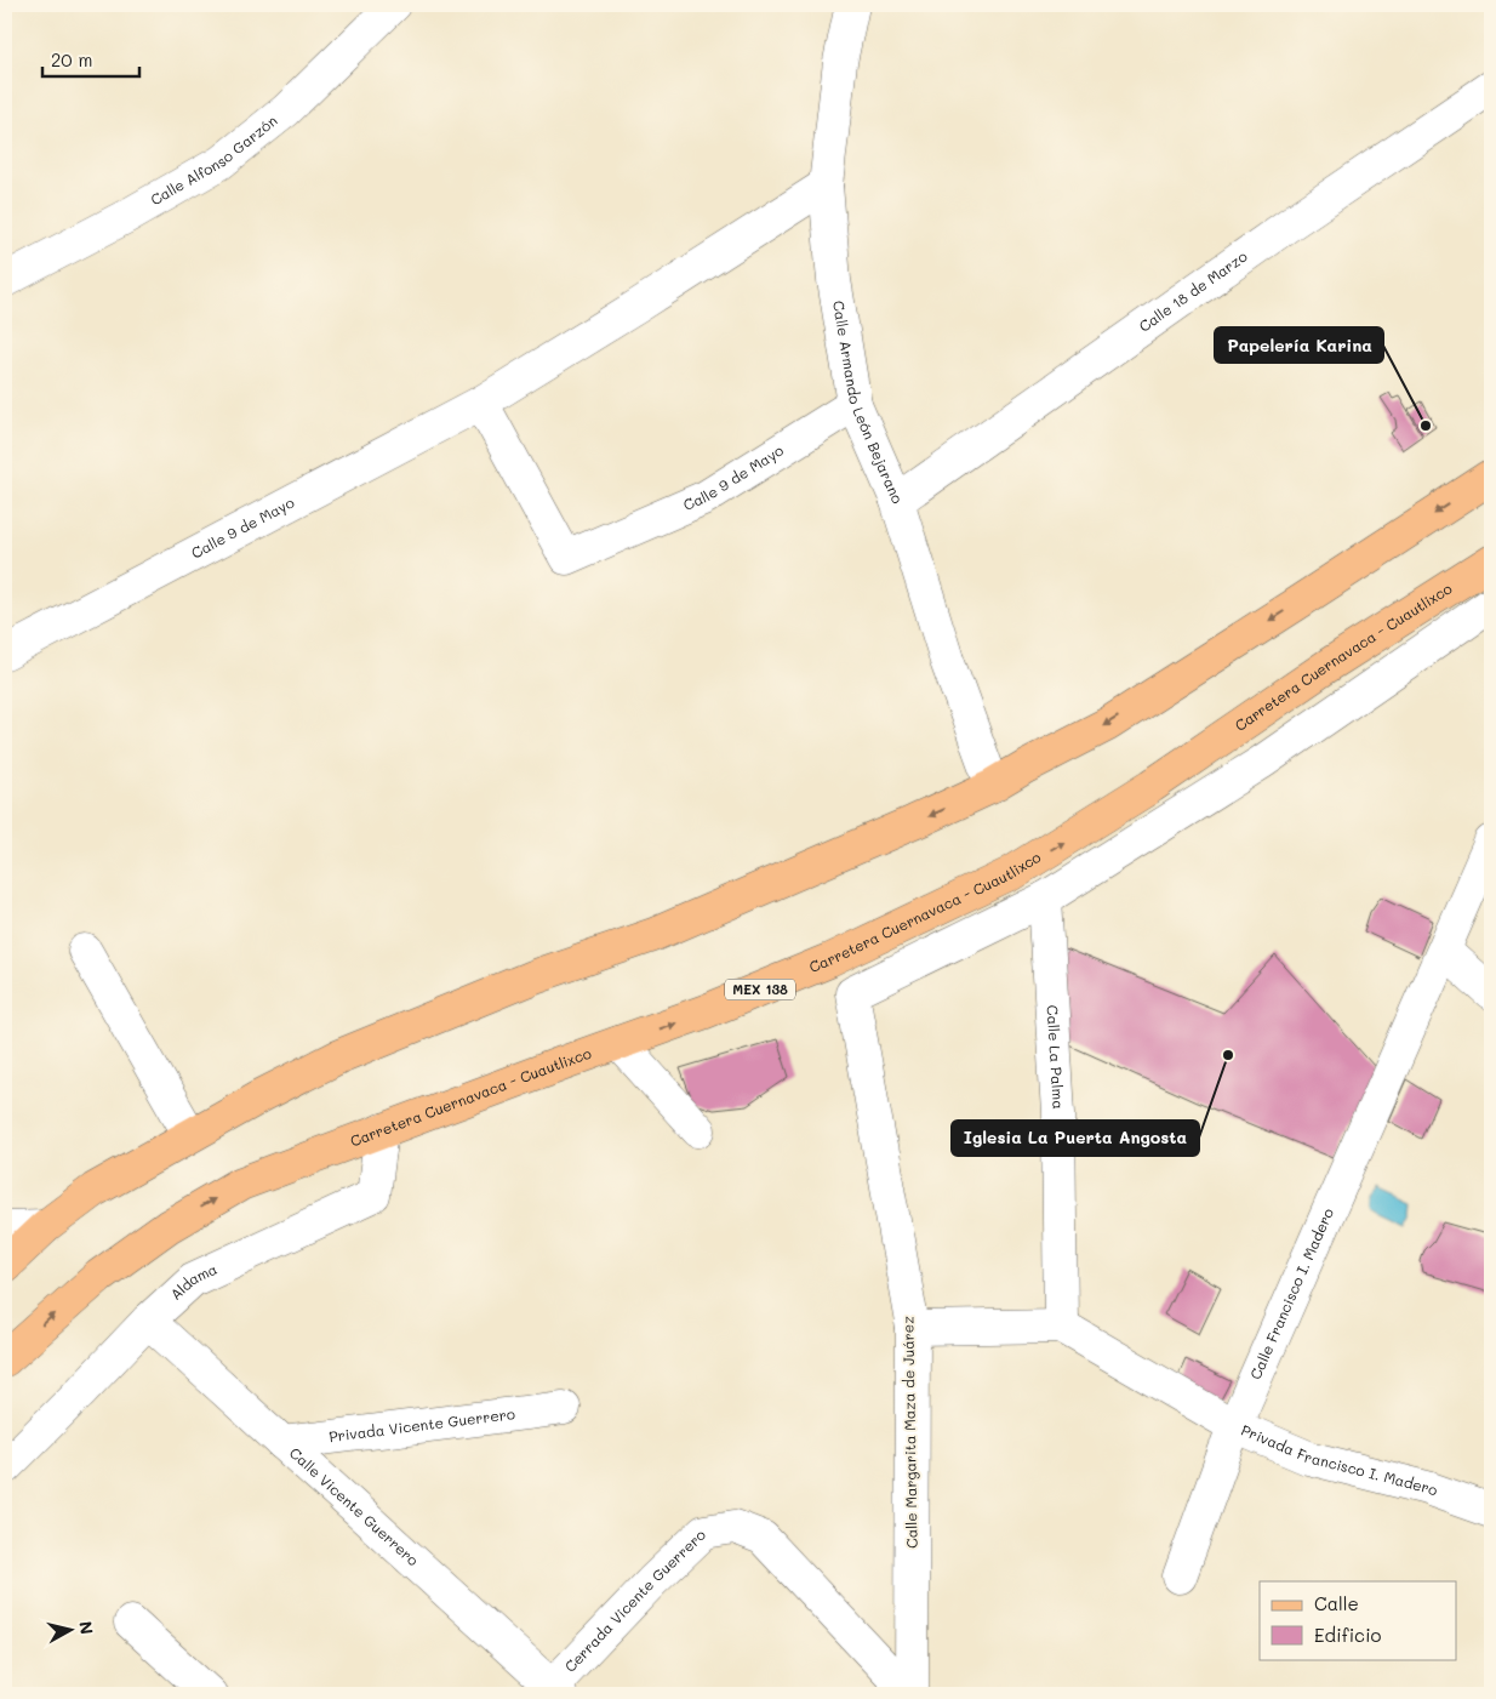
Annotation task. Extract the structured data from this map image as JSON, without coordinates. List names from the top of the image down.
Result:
{
  "streets": {
    "main road": ["Carretera Cuernavaca - Cuautlixco", "MEX 138"],
    "street": [
      "Calle Alfonso Garzón",
      "Calle 18 de Marzo",
      "Calle Armando León Bejarano",
      "Calle 9 de Mayo",
      "Calle La Palma",
      "Aldama",
      "Calle Francisco I. Madero",
      "Privada Vicente Guerrero",
      "Calle Margarita Maza de Juárez",
      "Privada Francisco I. Madero",
      "Calle Vicente Guerrero",
      "Cerrada Vicente Guerrero"
    ]
  },
  "crossings": [
    ["Calle 18 de Marzo", "Calle Armando León Bejarano"],
    ["Calle Armando León Bejarano", "Calle 9 de Mayo"],
    ["Carretera Cuernavaca - Cuautlixco", "Aldama"],
    ["Calle La Palma", "Calle Margarita Maza de Juárez"],
    ["Aldama", "Calle Vicente Guerrero"],
    ["Calle Francisco I. Madero", "Privada Francisco I. Madero"],
    ["Privada Vicente Guerrero", "Calle Vicente Guerrero"],
    ["Calle Margarita Maza de Juárez", "Cerrada Vicente Guerrero"],
    ["Calle Vicente Guerrero", "Cerrada Vicente Guerrero"]
  ],
  "places": ["Papelería Karina", "Iglesia La Puerta Angosta"],
  "legend": ["Calle", "Edificio"],
  "scale_bar": "20 m",
  "north": "right"
}
